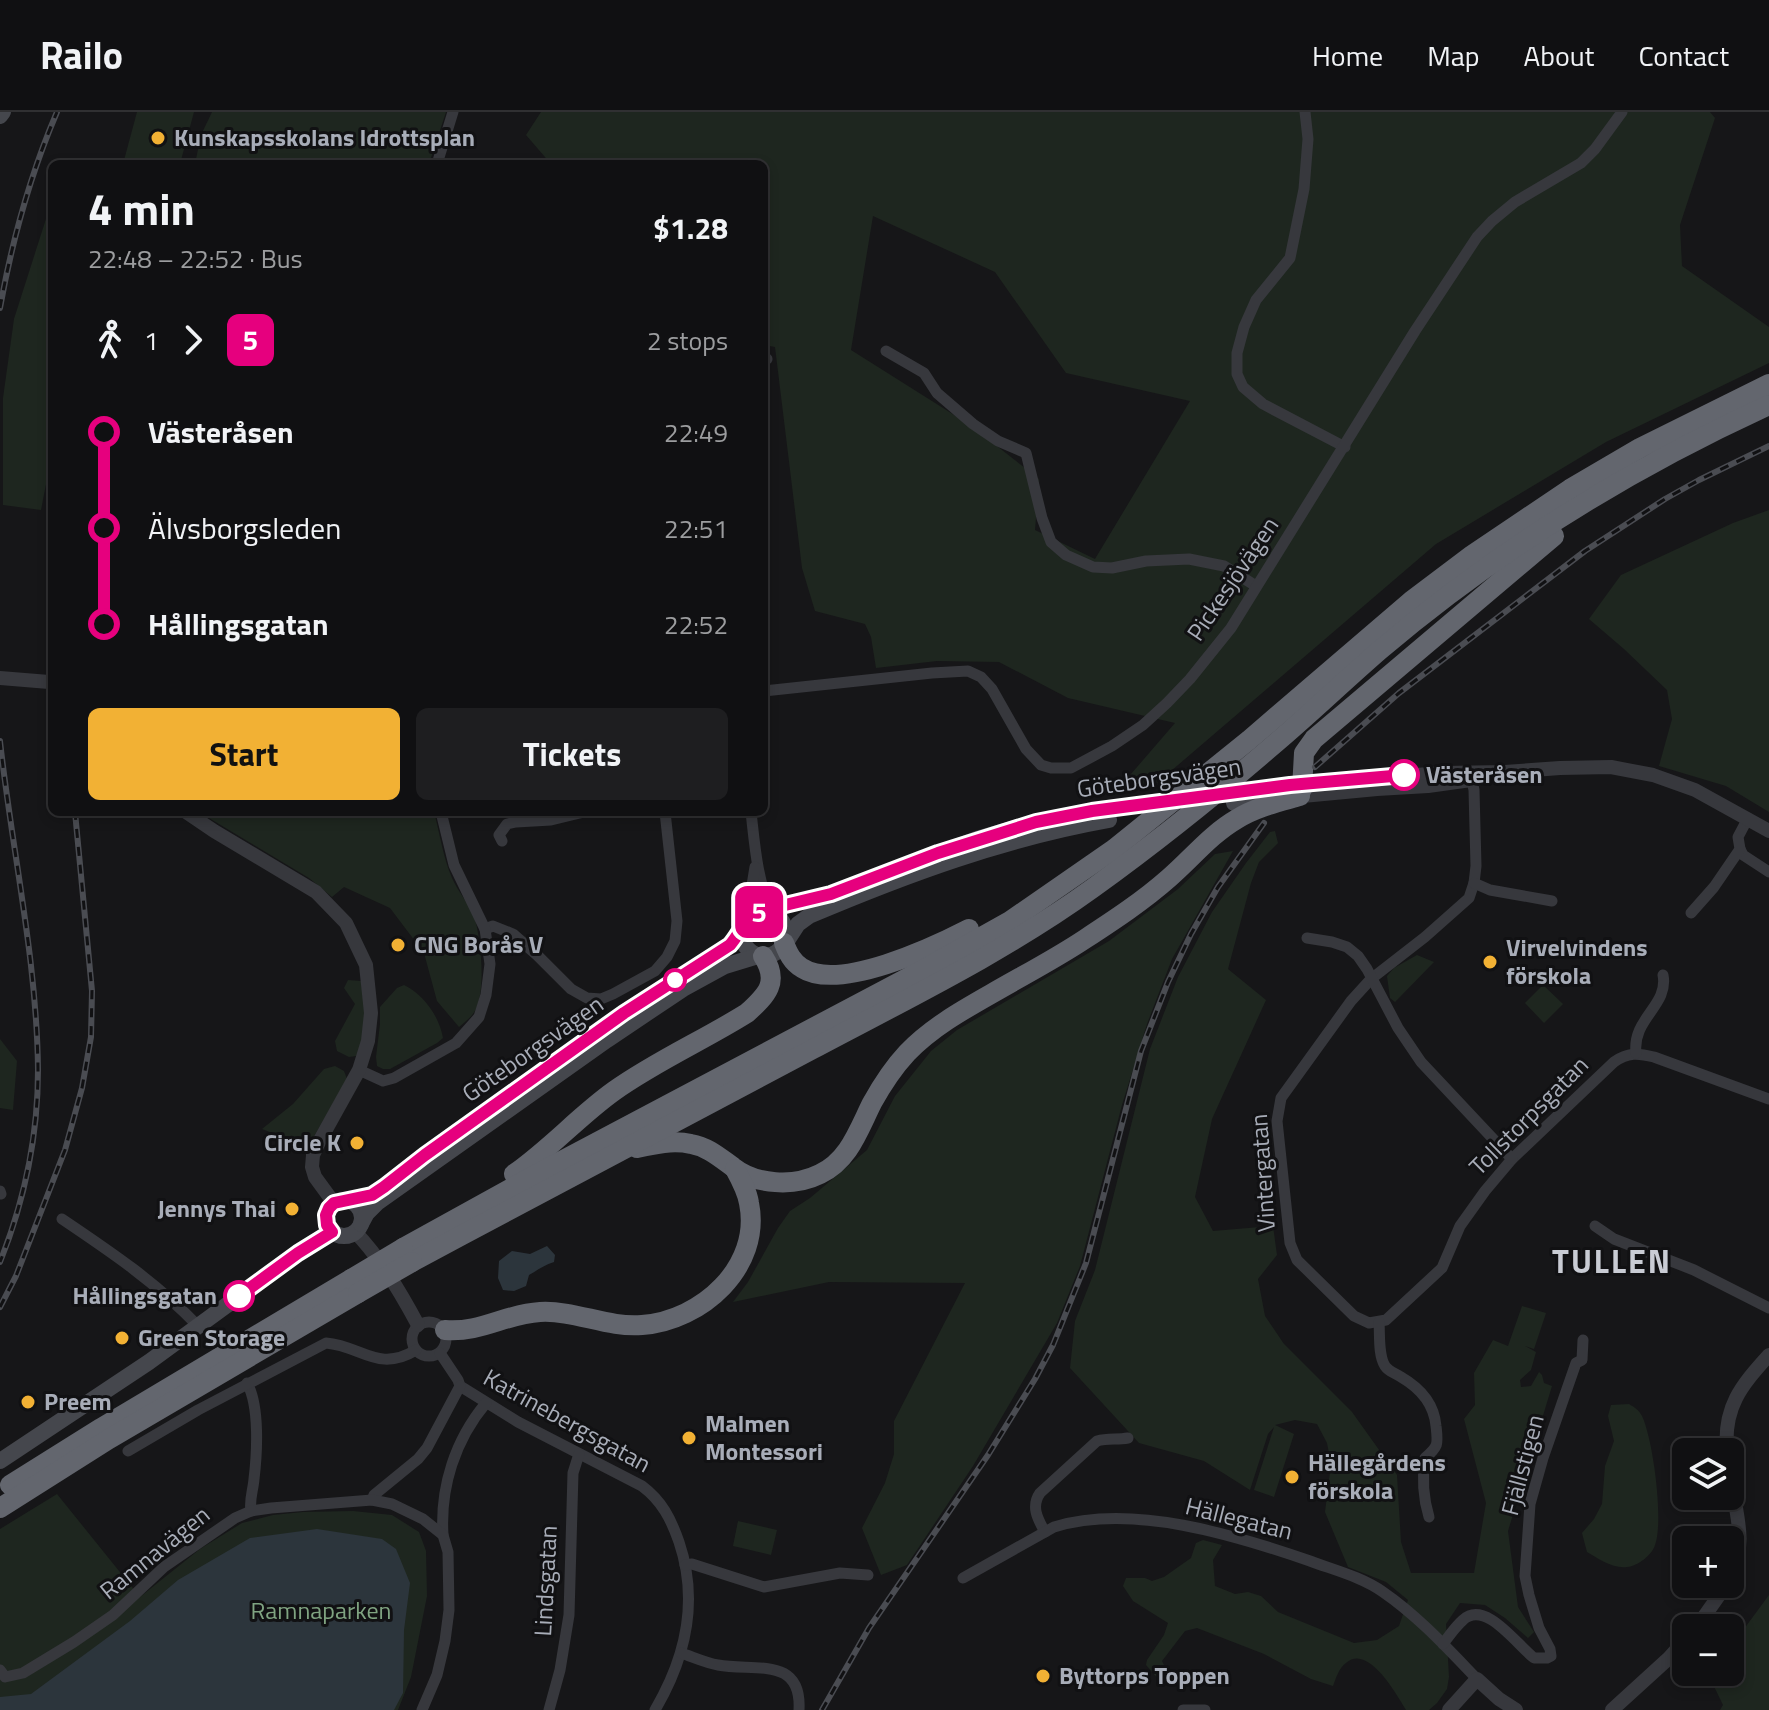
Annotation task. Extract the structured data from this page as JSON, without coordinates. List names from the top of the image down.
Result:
{
  "streets": {
    "main road": ["Göteborgsvägen"],
    "street": [
      "Pickesjövägen",
      "Tollstorpsgatan",
      "Vintergatan",
      "Katrinebergsgatan",
      "Fjällstigen",
      "Hällegatan",
      "Ramnavägen",
      "Lindsgatan"
    ]
  },
  "crossings": [
    ["Tollstorpsgatan", "Vintergatan"],
    ["Katrinebergsgatan", "Lindsgatan"],
    ["Fjällstigen", "Hällegatan"]
  ],
  "districts": ["TULLEN"],
  "parks": ["Ramnaparken"],
  "places": [
    "Kunskapsskolans Idrottsplan",
    "Västeråsen",
    "CNG Borås V",
    "Virvelvindens förskola",
    "Circle K",
    "Jennys Thai",
    "Hållingsgatan",
    "Green Storage",
    "Preem",
    "Malmen Montessori",
    "Hällegårdens förskola",
    "Byttorps Toppen"
  ],
  "lines": ["bus line 5"],
  "page": {
    "header": "Railo",
    "nav": [
      "Home",
      "Map",
      "About",
      "Contact"
    ],
    "on_map": "5",
    "heading": ["4 min", "22:48 – 22:52 · Bus", "$1.28"],
    "legs": ["1", "5", "2 stops"],
    "list": [
      {
        "name": "Västeråsen",
        "value": "22:49"
      },
      {
        "name": "Älvsborgsleden",
        "value": "22:51"
      },
      {
        "name": "Hållingsgatan",
        "value": "22:52"
      }
    ],
    "buttons": ["Start", "Tickets"],
    "map_buttons": ["+", "−"]
  }
}
